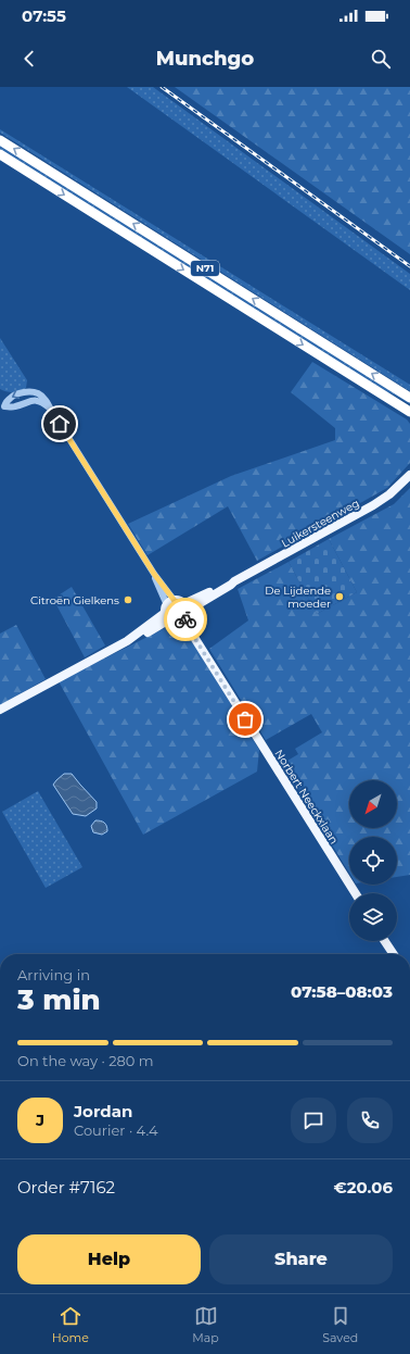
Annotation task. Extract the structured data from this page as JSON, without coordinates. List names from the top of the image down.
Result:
{
  "streets": {
    "highway": ["N71"],
    "main road": ["Luikersteenweg", "Norbert Neeckxlaan"]
  },
  "crossings": [
    ["Luikersteenweg", "Norbert Neeckxlaan"]
  ],
  "places": ["De Lijdende moeder", "Citroën Gielkens"],
  "north": "bottom left",
  "page": {
    "status": "07:55",
    "header": "Munchgo",
    "heading": ["3 min", "Arriving in", "07:58–08:03"],
    "panel": [
      "Jordan",
      "Courier · 4.4",
      "Order #7162",
      "€20.06"
    ],
    "bar": "On the way · 280 m",
    "round": "J",
    "buttons": ["Help", "Share"],
    "tabs": ["Home", "Map", "Saved"]
  }
}
